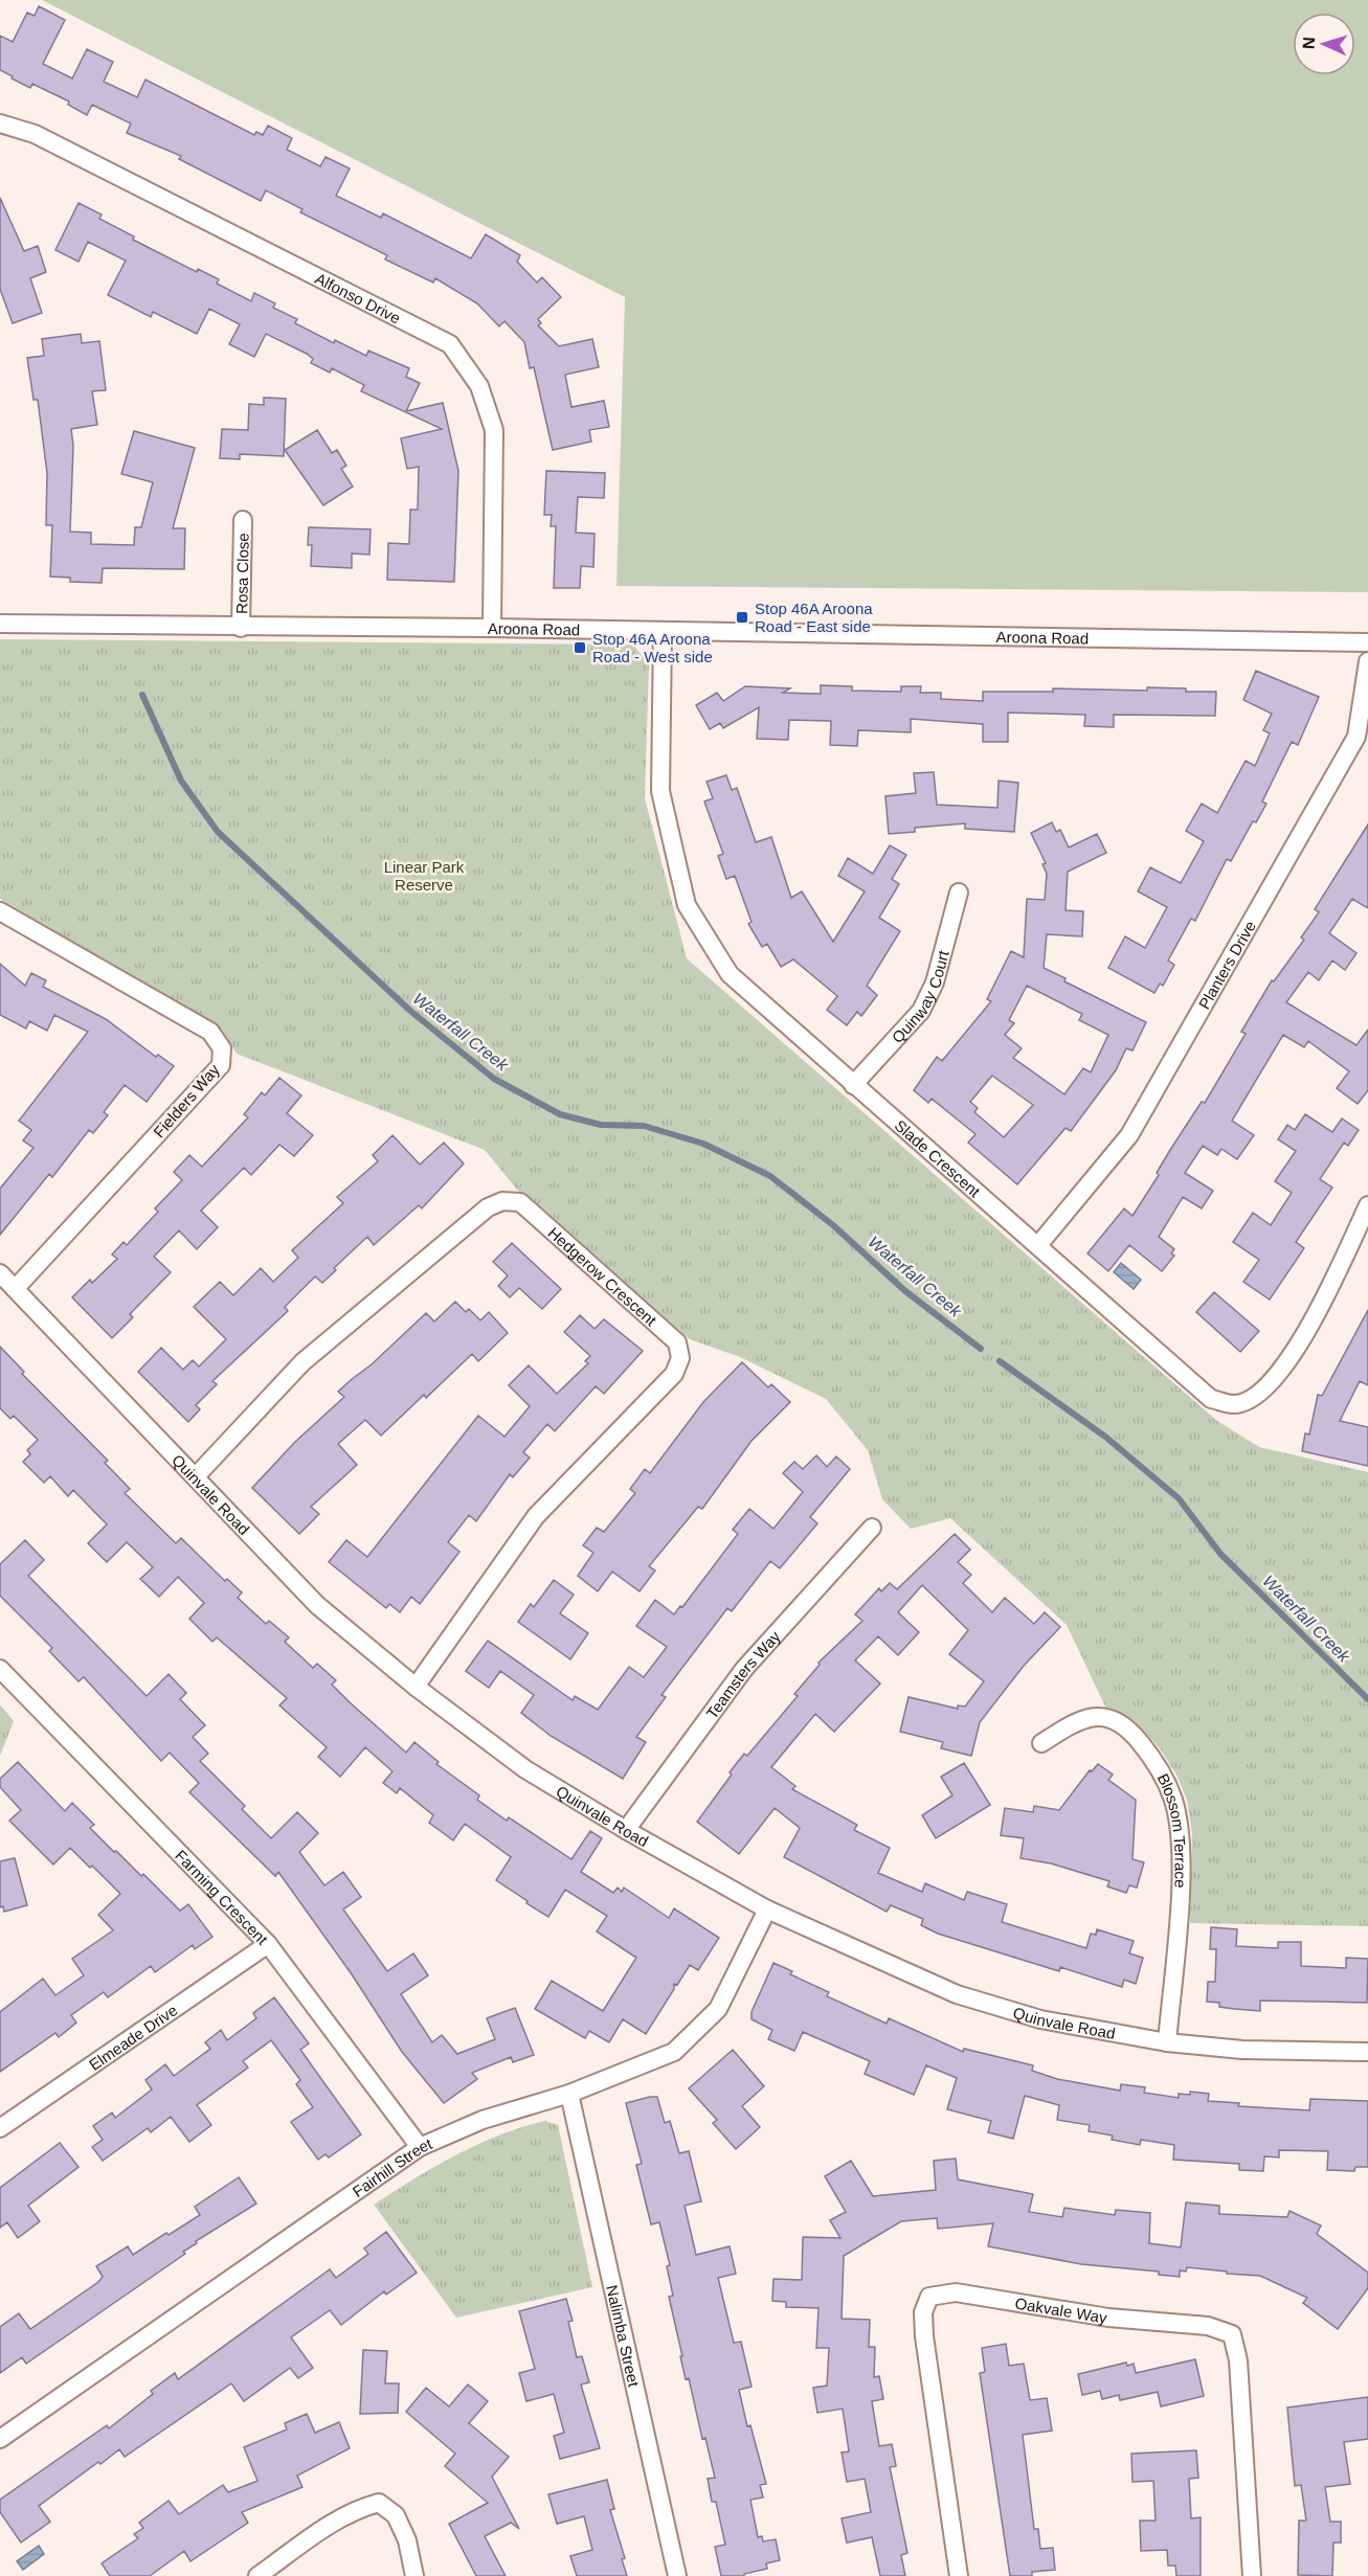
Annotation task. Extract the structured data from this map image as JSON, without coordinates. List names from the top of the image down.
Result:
{
  "streets": {
    "street": [
      "Alfonso Drive",
      "Rosa Close",
      "Aroona Road",
      "Planters Drive",
      "Quinway Court",
      "Fielders Way",
      "Slade Crescent",
      "Hedgerow Crescent",
      "Quinvale Road",
      "Teamsters Way",
      "Blossom Terrace",
      "Farming Crescent",
      "Elmeade Drive",
      "Fairhill Street",
      "Oakvale Way",
      "Nalimba Street"
    ]
  },
  "crossings": [
    ["Alfonso Drive", "Aroona Road"],
    ["Rosa Close", "Aroona Road"],
    ["Aroona Road", "Slade Crescent"],
    ["Planters Drive", "Slade Crescent"],
    ["Quinway Court", "Slade Crescent"],
    ["Fielders Way", "Quinvale Road"],
    ["Hedgerow Crescent", "Quinvale Road"],
    ["Quinvale Road", "Teamsters Way"],
    ["Quinvale Road", "Blossom Terrace"],
    ["Quinvale Road", "Fairhill Street"],
    ["Farming Crescent", "Elmeade Drive"],
    ["Farming Crescent", "Fairhill Street"],
    ["Fairhill Street", "Nalimba Street"]
  ],
  "water": ["Waterfall Creek"],
  "parks": ["Linear Park Reserve"],
  "places": {
    "transit": ["Stop 46A Aroona Road - East side", "Stop 46A Aroona Road - West side"]
  },
  "north": "left"
}
